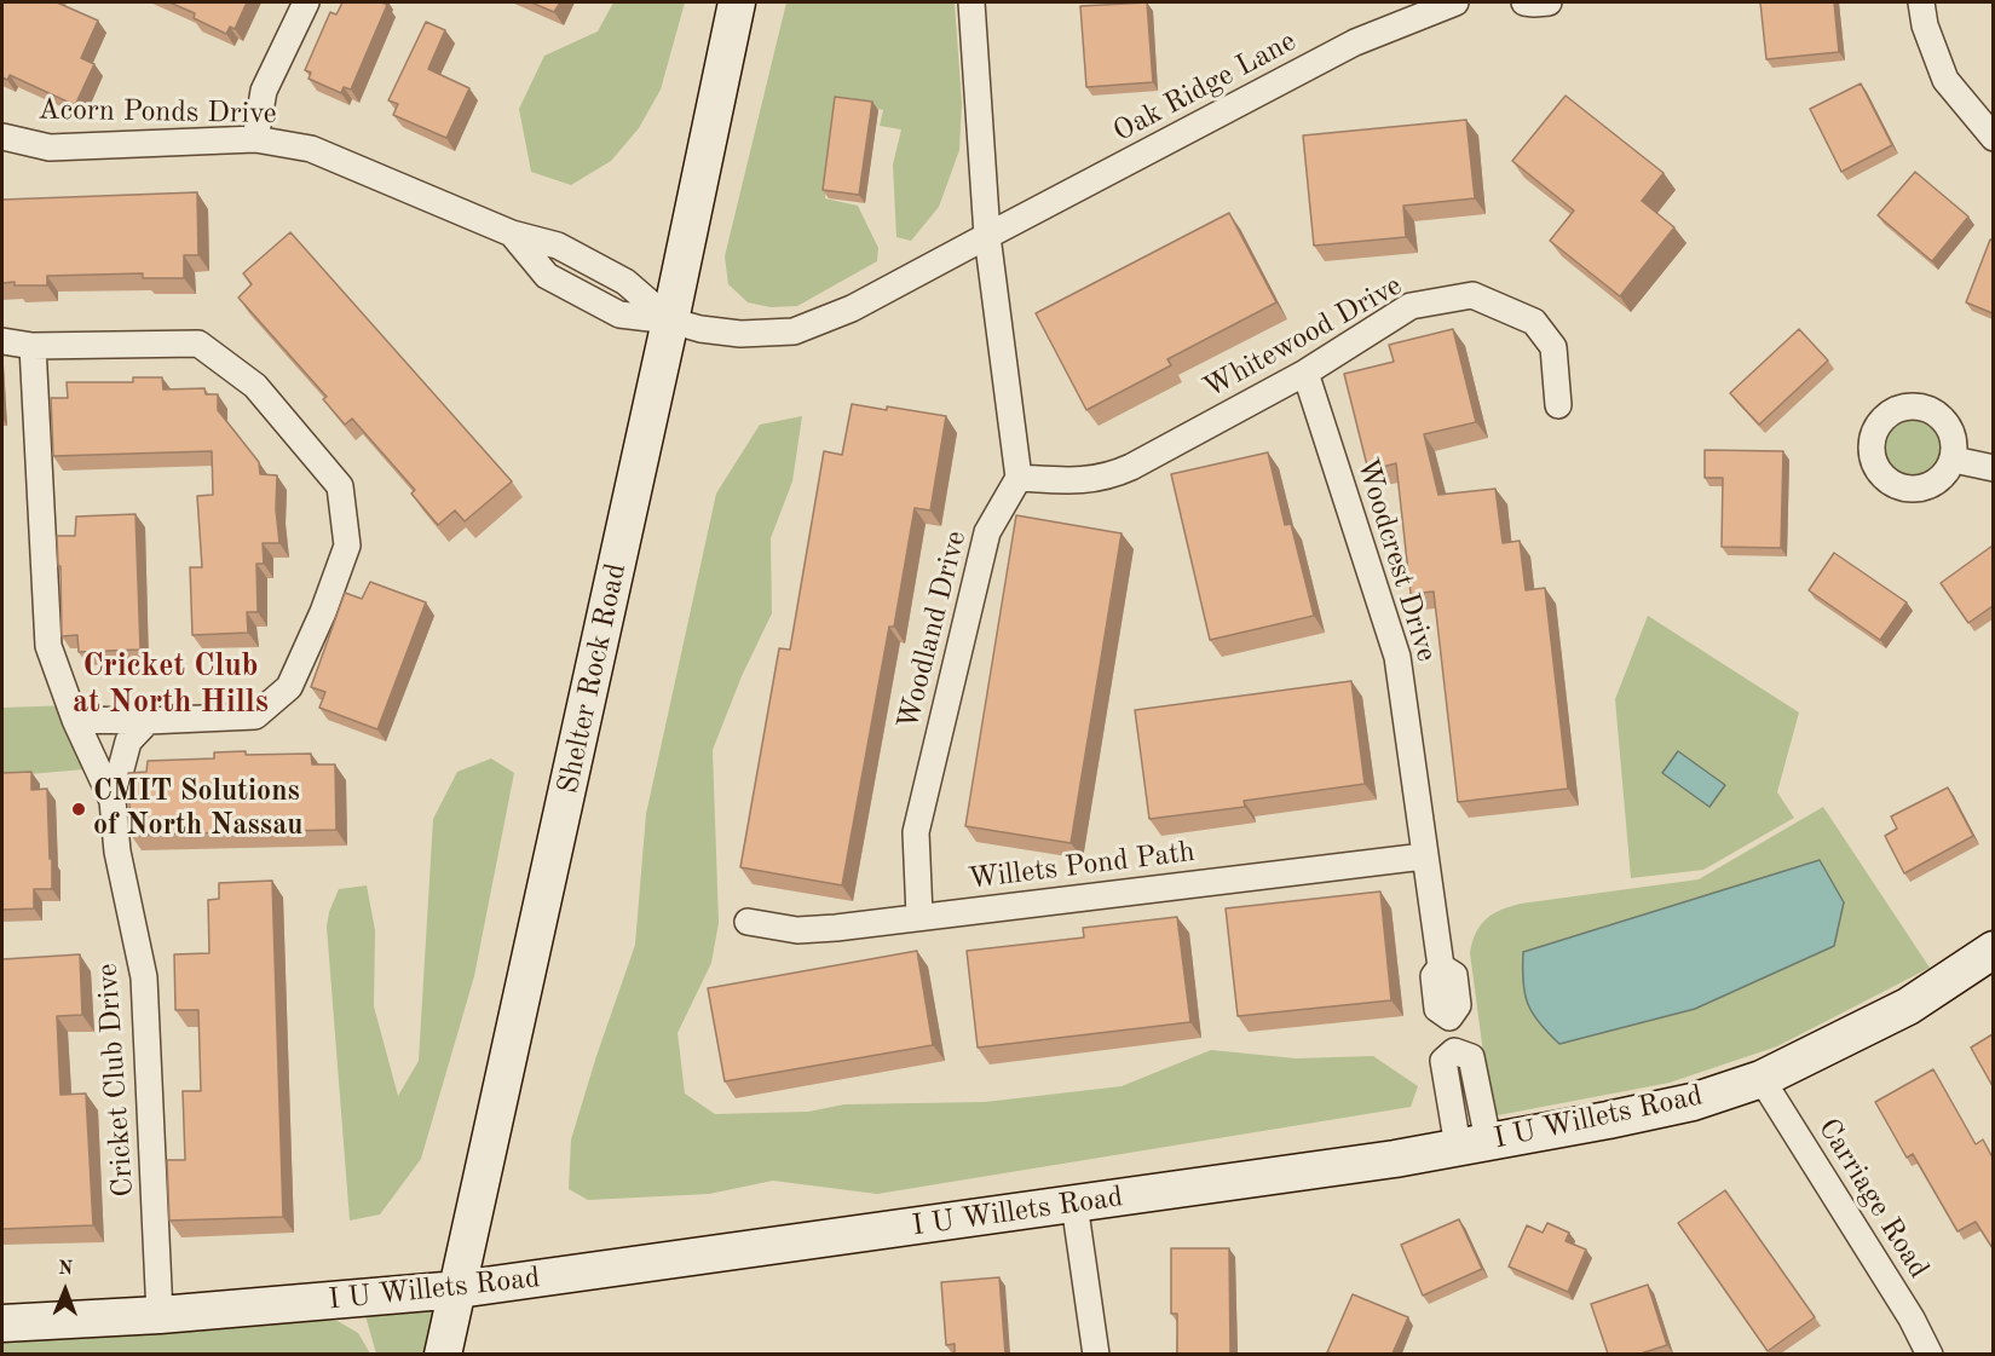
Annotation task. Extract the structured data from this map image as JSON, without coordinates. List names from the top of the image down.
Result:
{
  "streets": {
    "main road": ["Shelter Rock Road", "I U Willets Road"],
    "street": [
      "Oak Ridge Lane",
      "Acorn Ponds Drive",
      "Whitewood Drive",
      "Woodcrest Drive",
      "Woodland Drive",
      "Willets Pond Path",
      "Cricket Club Drive",
      "Carriage Road"
    ]
  },
  "crossings": [
    ["Oak Ridge Lane", "Acorn Ponds Drive"],
    ["Oak Ridge Lane", "Shelter Rock Road"],
    ["Acorn Ponds Drive", "Shelter Rock Road"],
    ["Whitewood Drive", "Woodcrest Drive"],
    ["Whitewood Drive", "Woodland Drive"],
    ["Woodcrest Drive", "Willets Pond Path"],
    ["Woodcrest Drive", "I U Willets Road"],
    ["Woodland Drive", "Willets Pond Path"],
    ["Shelter Rock Road", "I U Willets Road"],
    ["Cricket Club Drive", "I U Willets Road"],
    ["I U Willets Road", "Carriage Road"]
  ],
  "districts": ["Cricket Club at North Hills"],
  "places": ["CMIT Solutions of North Nassau"],
  "north": "top"
}
